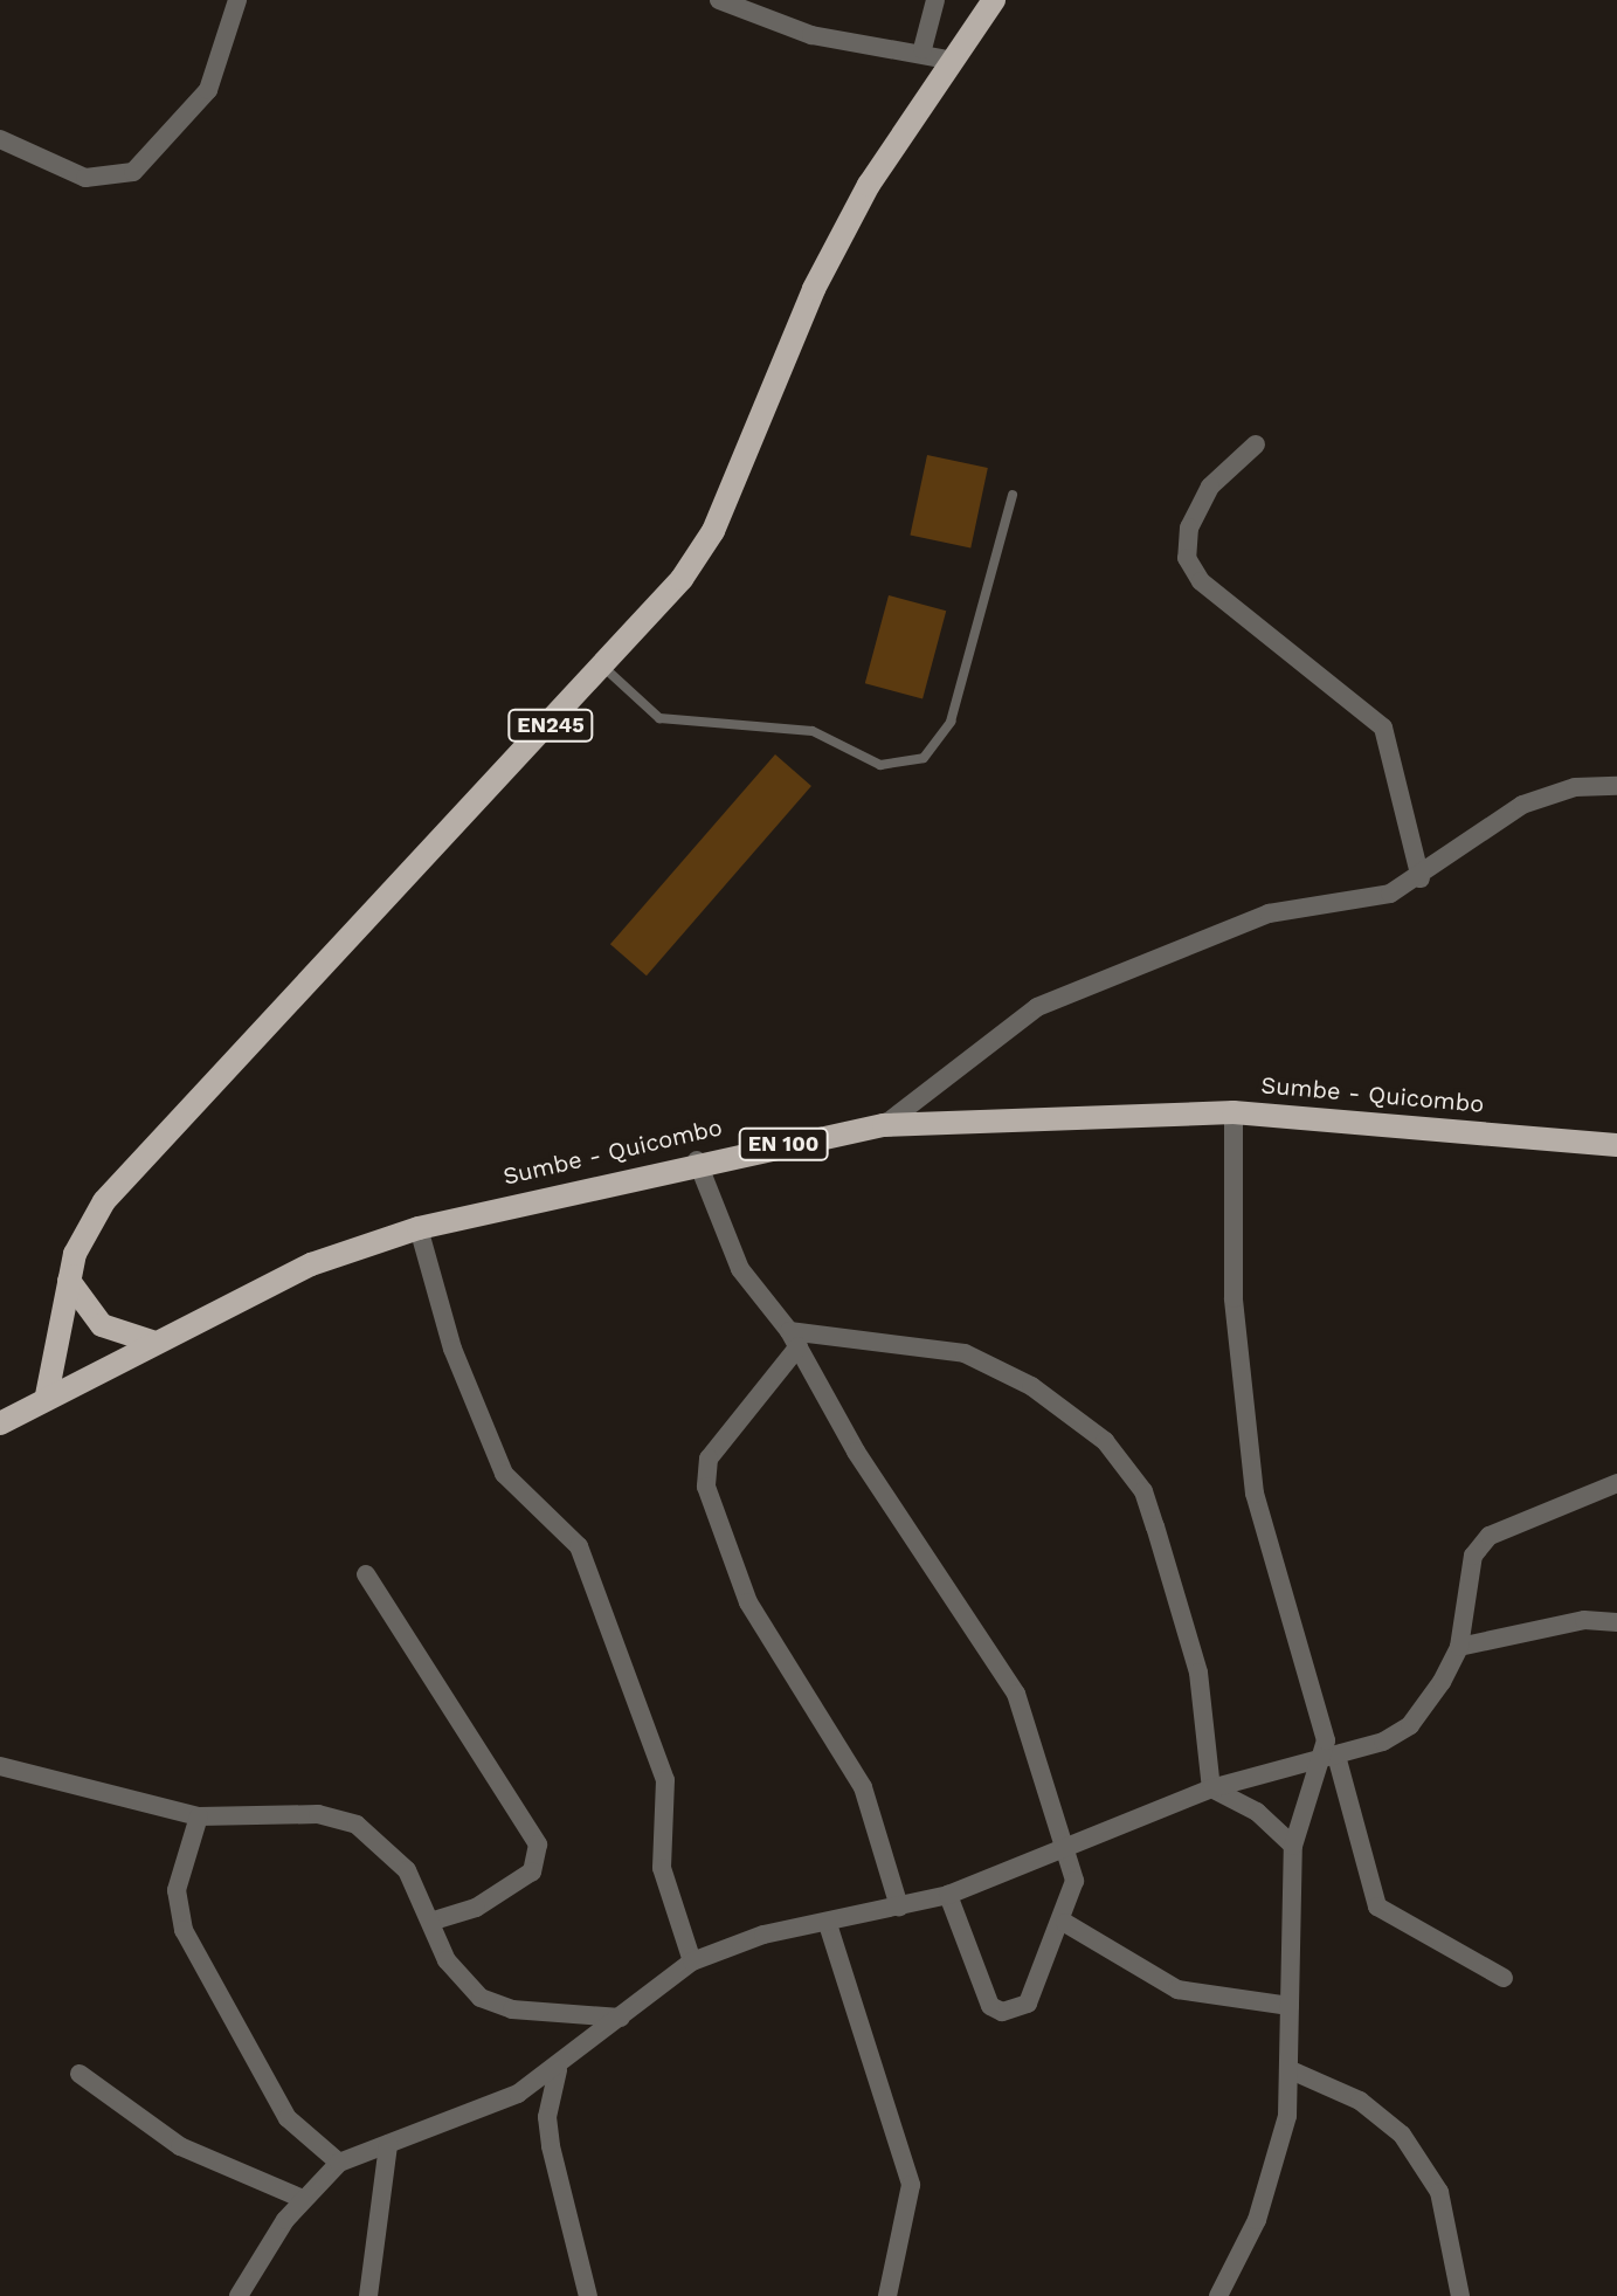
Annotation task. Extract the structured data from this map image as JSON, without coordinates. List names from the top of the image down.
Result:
{
  "streets": {
    "main road": ["EN245", "Sumbe - Quicombo", "EN 100"]
  },
  "crossings": [
    ["EN245", "Sumbe - Quicombo"]
  ]
}
